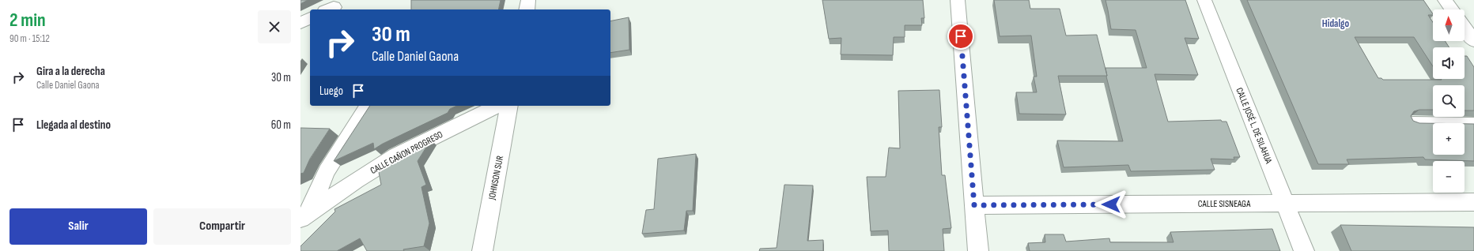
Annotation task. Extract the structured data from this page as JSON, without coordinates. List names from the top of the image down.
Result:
{
  "streets": {
    "street": [
      "CALLE JOSÉ L. DE SILAHUA",
      "CALLE CAÑON PROGRESO",
      "JOHNSON SUR",
      "CALLE SISNEAGA"
    ]
  },
  "crossings": [
    ["CALLE JOSÉ L. DE SILAHUA", "CALLE SISNEAGA"]
  ],
  "districts": ["Hidalgo"],
  "north": "top",
  "page": {
    "heading": ["2 min", "90 m · 15:12"],
    "map_buttons": ["+", "−"],
    "turn": ["30 m", "Calle Daniel Gaona"],
    "list": [
      {
        "name": "Gira a la derecha",
        "note": "Calle Daniel Gaona",
        "value": "30 m"
      },
      {
        "name": "Llegada al destino",
        "value": "60 m"
      }
    ],
    "then": "Luego",
    "buttons": ["Salir", "Compartir"]
  }
}
